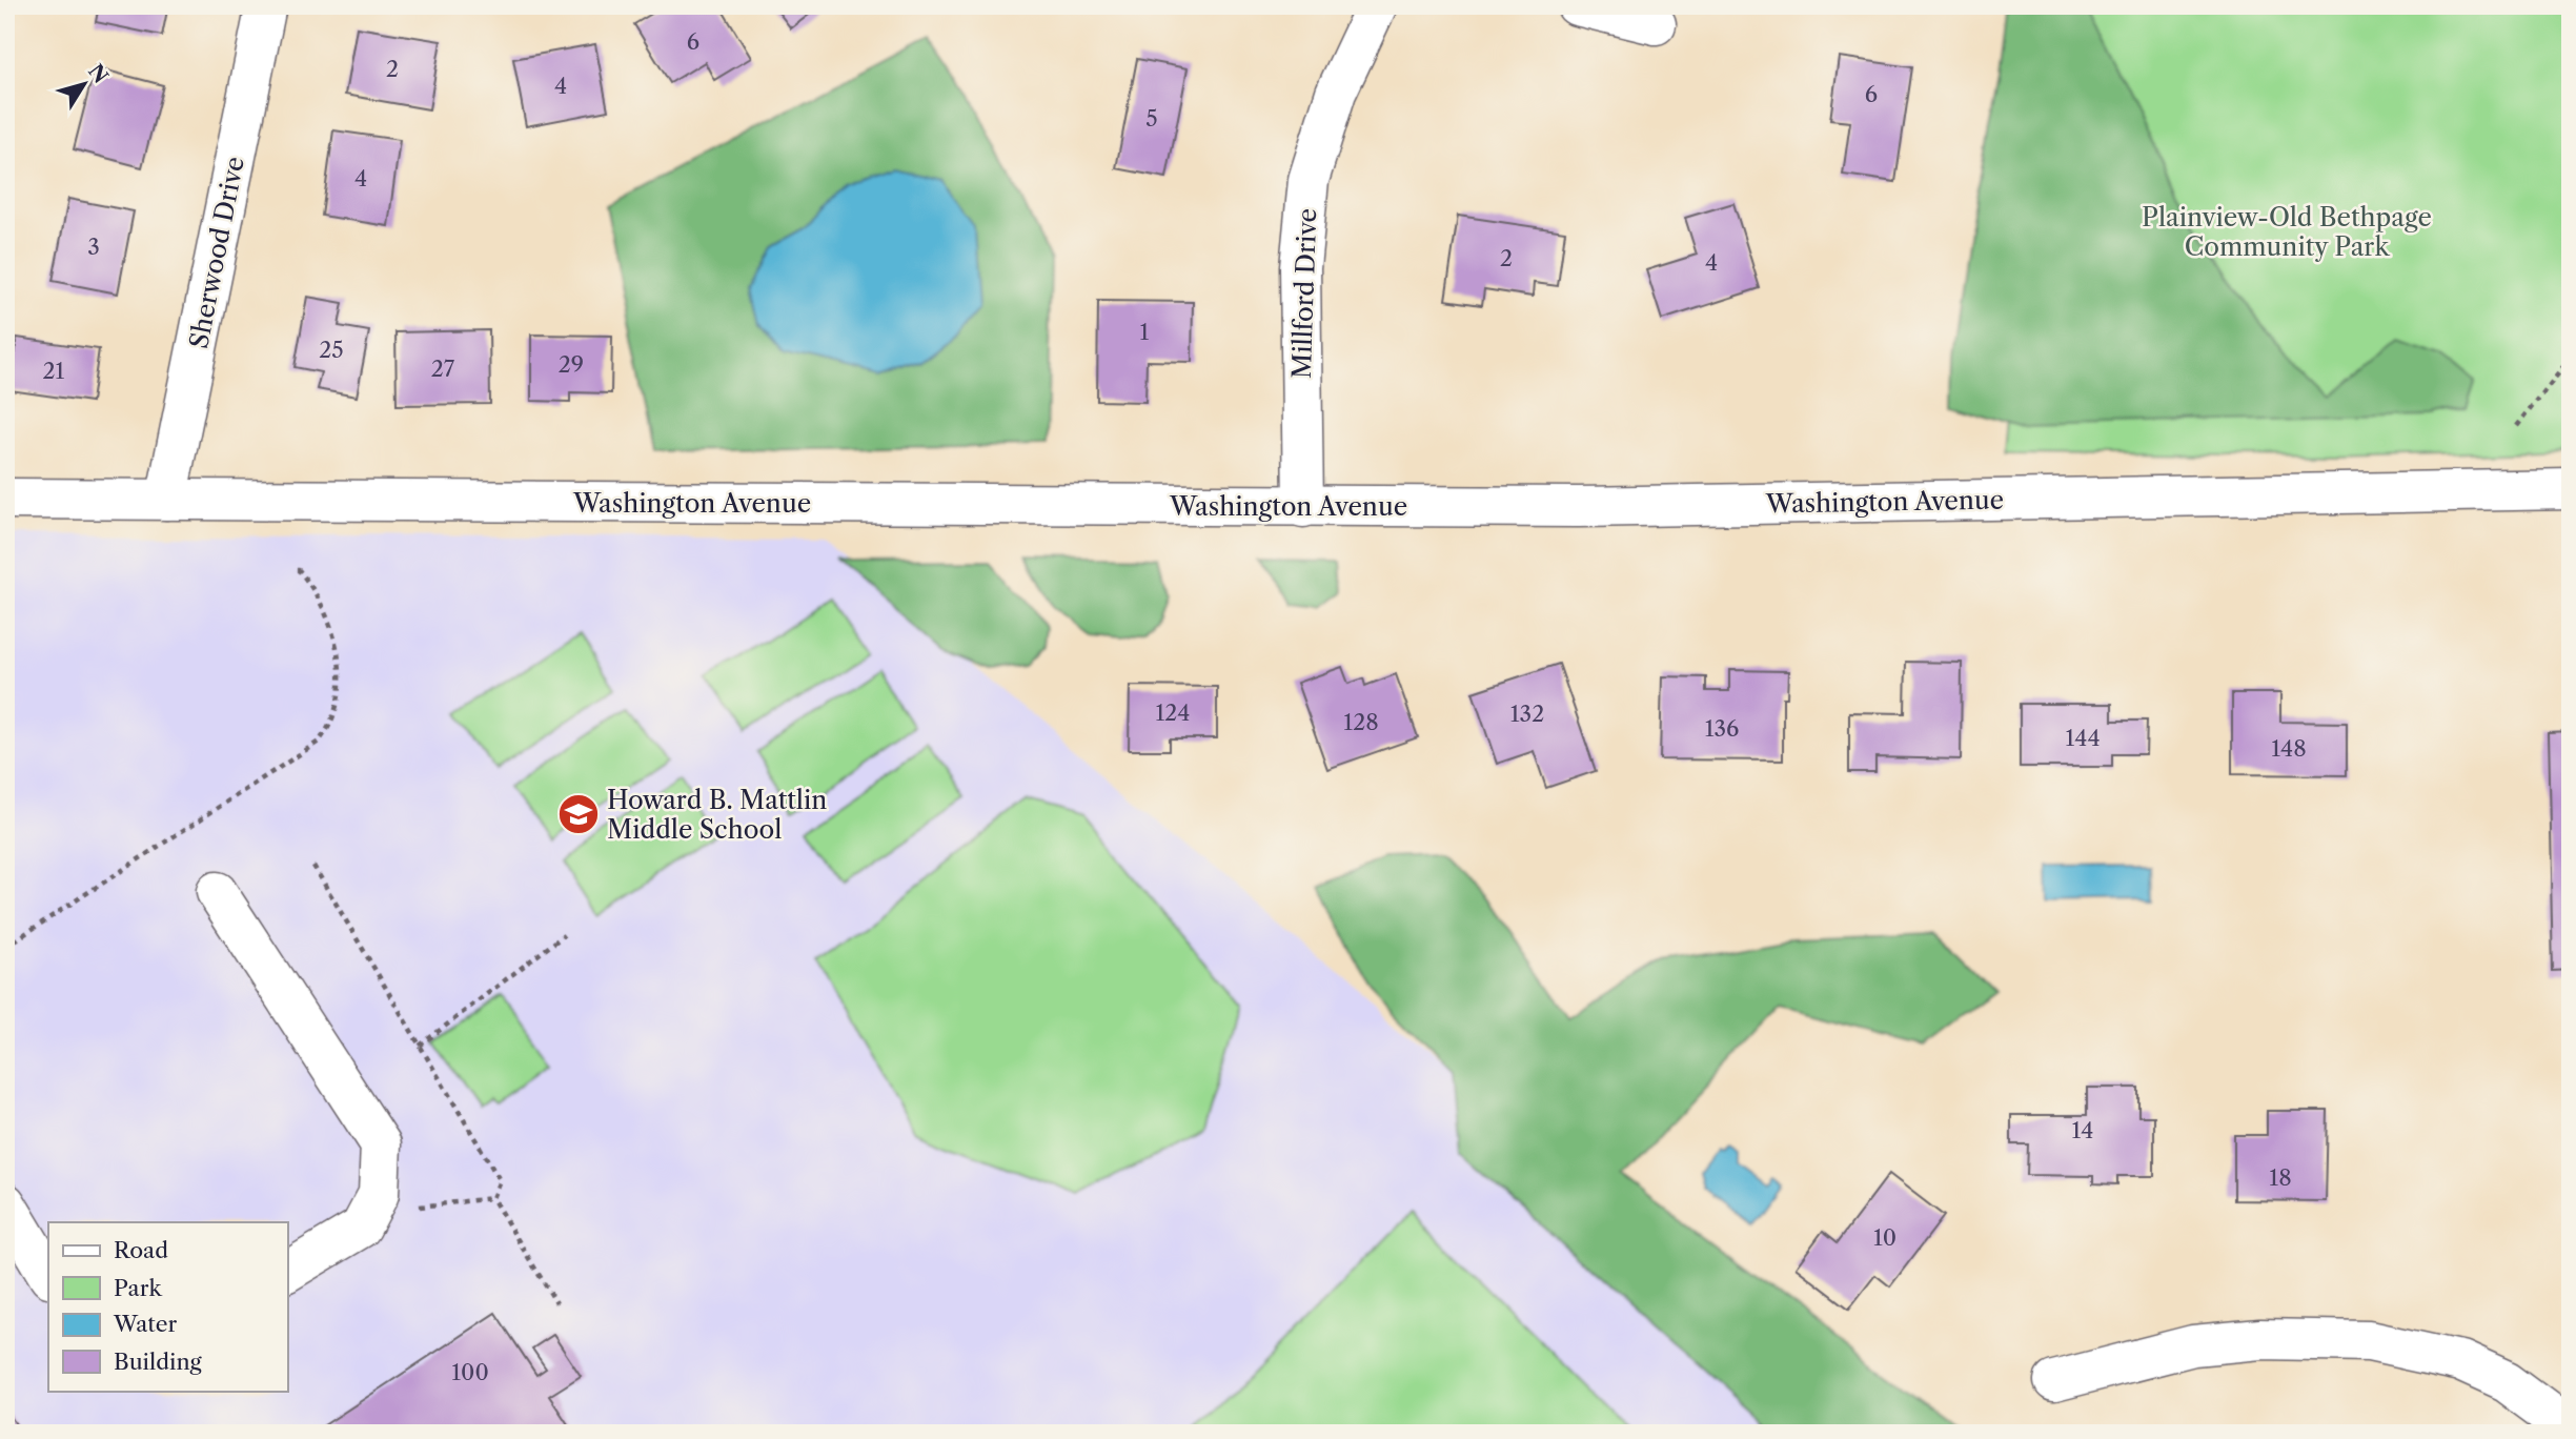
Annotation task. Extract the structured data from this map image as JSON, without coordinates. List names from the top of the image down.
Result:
{
  "streets": {
    "main road": ["Sherwood Drive", "Millford Drive", "Washington Avenue"]
  },
  "crossings": [
    ["Sherwood Drive", "Washington Avenue"],
    ["Millford Drive", "Washington Avenue"]
  ],
  "parks": ["Plainview-Old Bethpage Community Park"],
  "places": {
    "school or university": ["Howard B. Mattlin Middle School"]
  },
  "house_numbers": [
    "6",
    "2",
    "4",
    "6",
    "5",
    "4",
    "3",
    "2",
    "4",
    "1",
    "25",
    "29",
    "27",
    "21",
    "124",
    "132",
    "128",
    "136",
    "144",
    "148",
    "14",
    "18",
    "10",
    "100"
  ],
  "legend": [
    "Road",
    "Park",
    "Water",
    "Building"
  ],
  "north": "top right"
}
